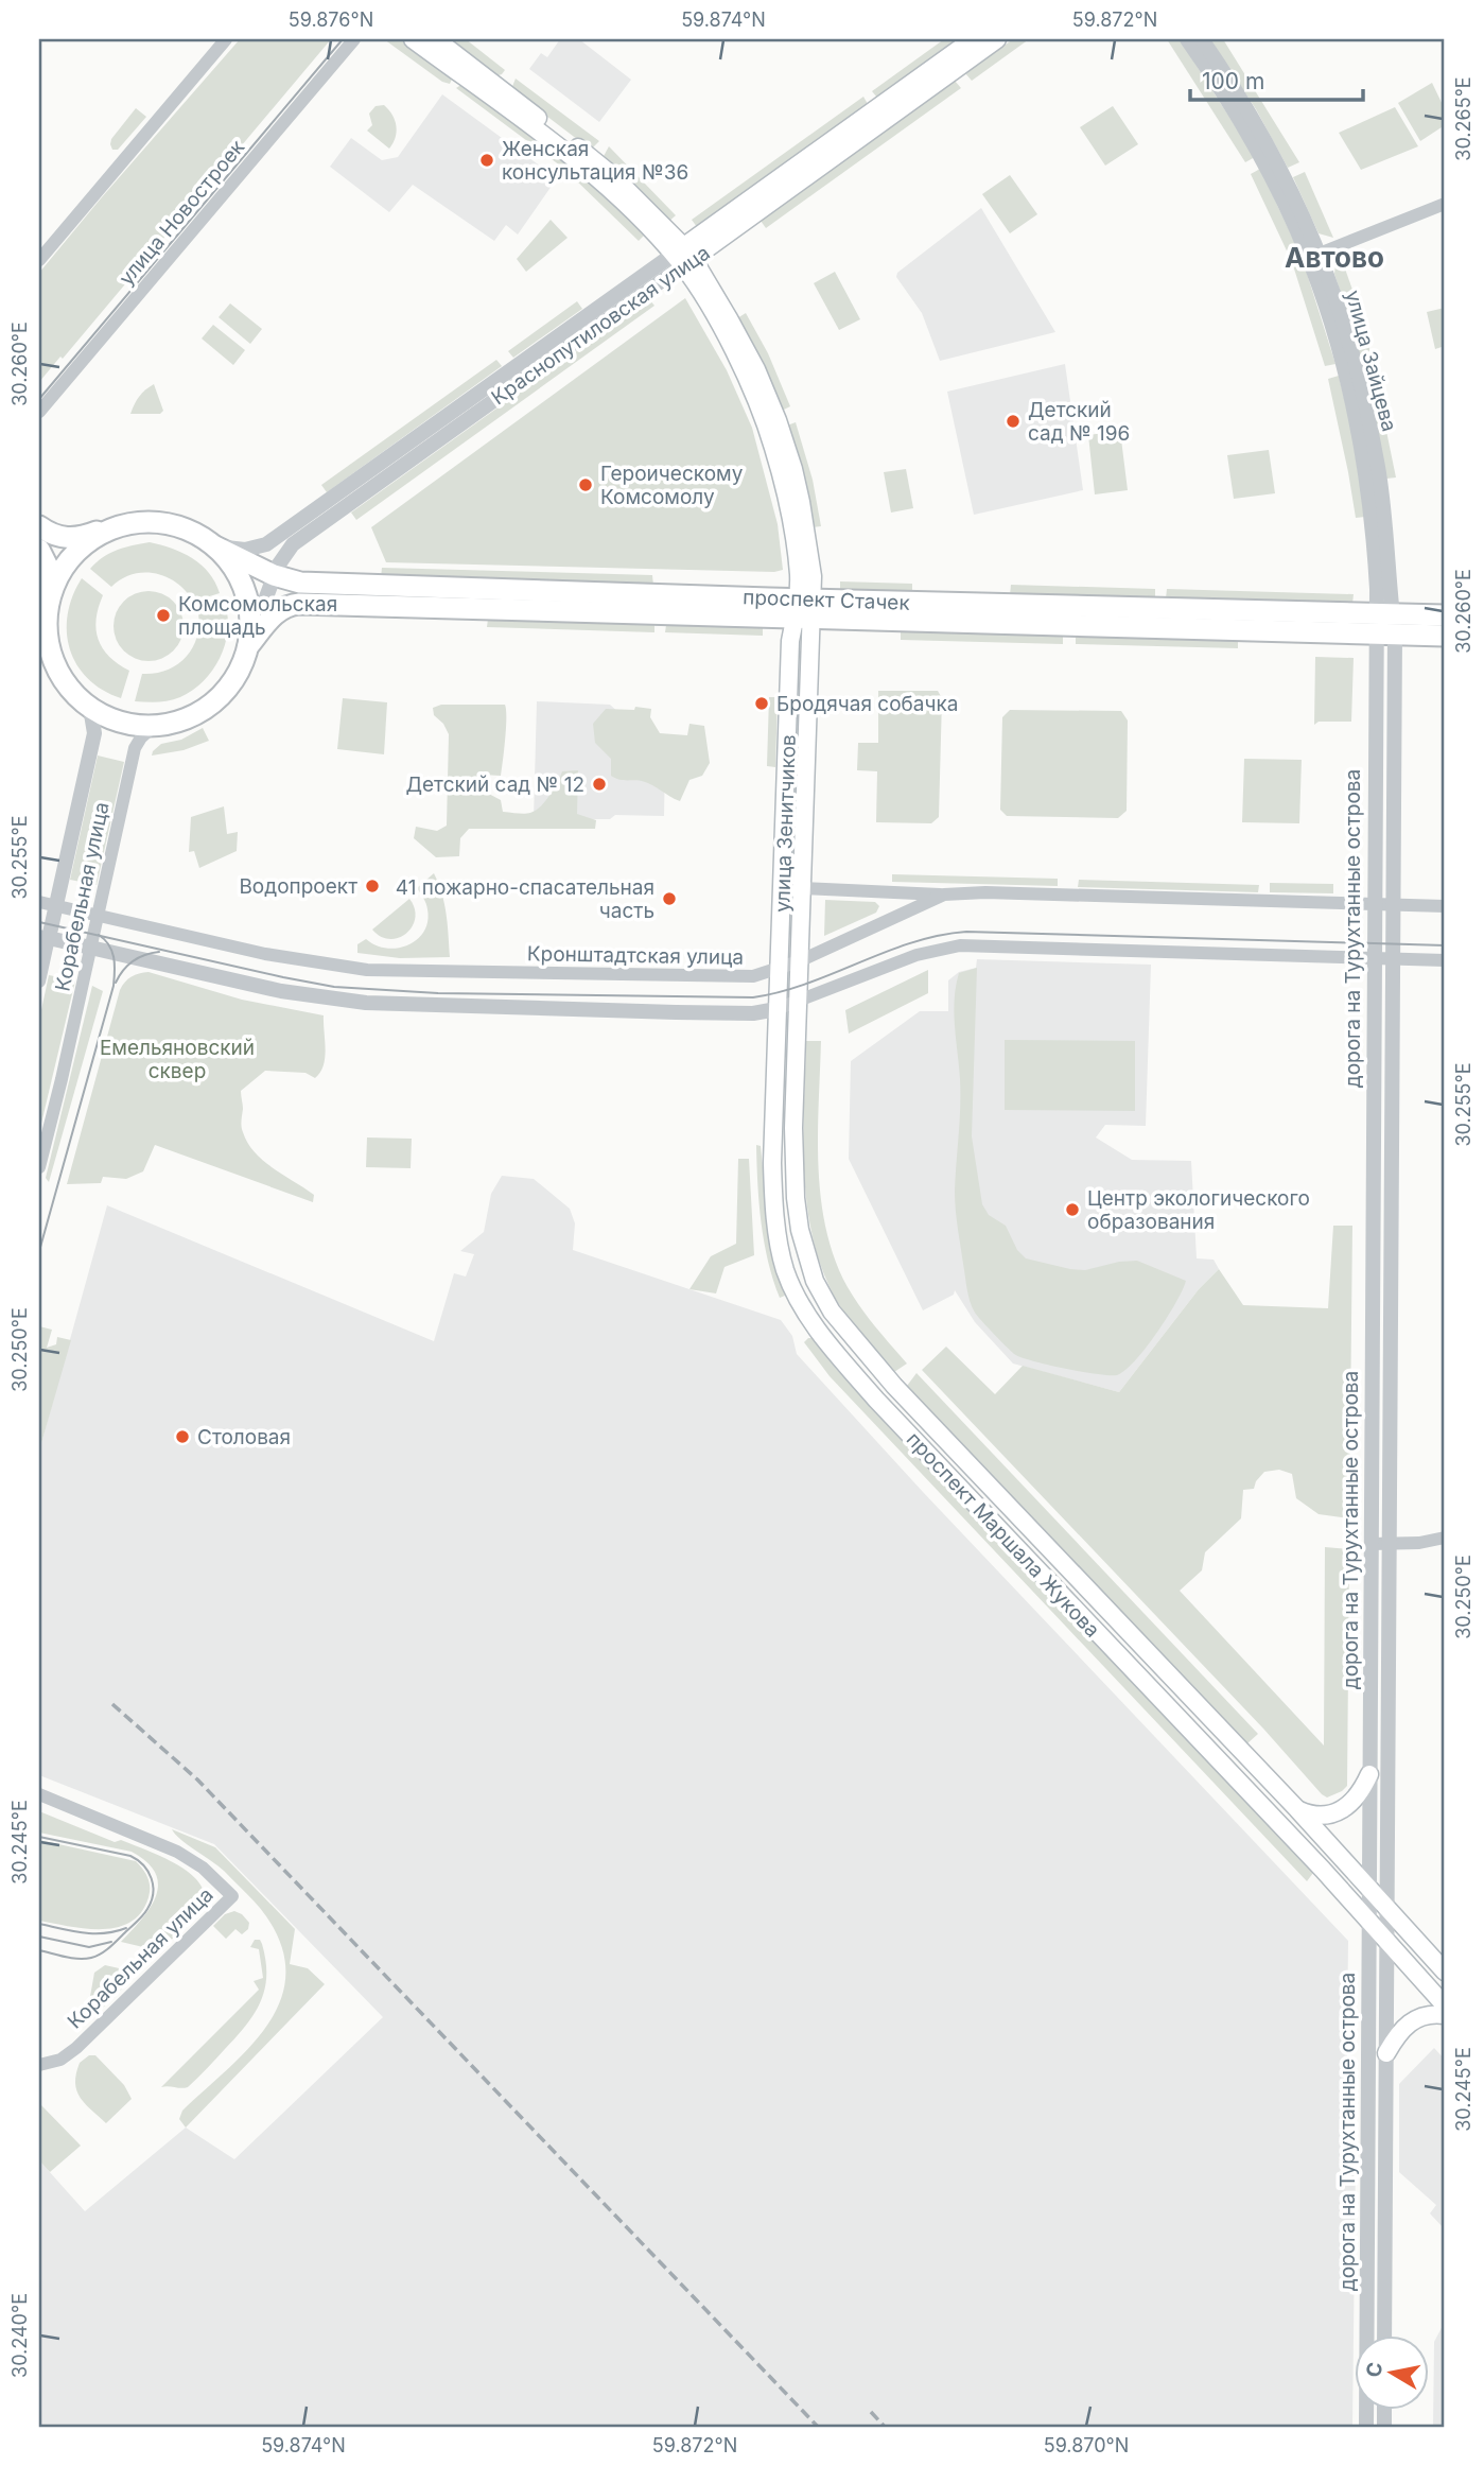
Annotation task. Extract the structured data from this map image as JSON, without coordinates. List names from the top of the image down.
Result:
{
  "streets": {
    "main road": [
      "Краснопутиловская улица",
      "проспект Стачек",
      "улица Зенитчиков",
      "проспект Маршала Жукова"
    ],
    "street": [
      "улица Новостроек",
      "улица Зайцева",
      "Корабельная улица",
      "дорога на Турухтанные острова",
      "Кронштадтская улица"
    ]
  },
  "crossings": [
    ["Краснопутиловская улица", "проспект Стачек"],
    ["Краснопутиловская улица", "улица Зенитчиков"],
    ["Краснопутиловская улица", "Корабельная улица"],
    ["улица Зайцева", "проспект Стачек"],
    ["улица Зайцева", "дорога на Турухтанные острова"],
    ["проспект Стачек", "улица Зенитчиков"],
    ["проспект Стачек", "Корабельная улица"],
    ["проспект Стачек", "дорога на Турухтанные острова"],
    ["улица Зенитчиков", "Кронштадтская улица"],
    ["улица Зенитчиков", "проспект Маршала Жукова"],
    ["Корабельная улица", "Кронштадтская улица"],
    ["дорога на Турухтанные острова", "Кронштадтская улица"],
    ["дорога на Турухтанные острова", "проспект Маршала Жукова"],
    ["Кронштадтская улица", "проспект Маршала Жукова"]
  ],
  "districts": ["Автово"],
  "parks": ["Емельяновский сквер"],
  "places": [
    "Женская консультация №36",
    "Детский сад № 196",
    "Героическому Комсомолу",
    "Комсомольская площадь",
    "Бродячая собачка",
    "Детский сад № 12",
    "Водопроект",
    "41 пожарно-спасательная часть",
    "Центр экологического образования",
    "Столовая"
  ],
  "scale_bar": "100 m",
  "north": "left",
  "coordinates": [
    "59.876°N",
    "59.874°N",
    "59.872°N",
    "30.265°E",
    "30.260°E",
    "30.255°E",
    "30.250°E",
    "30.245°E",
    "30.240°E",
    "59.870°N"
  ]
}
